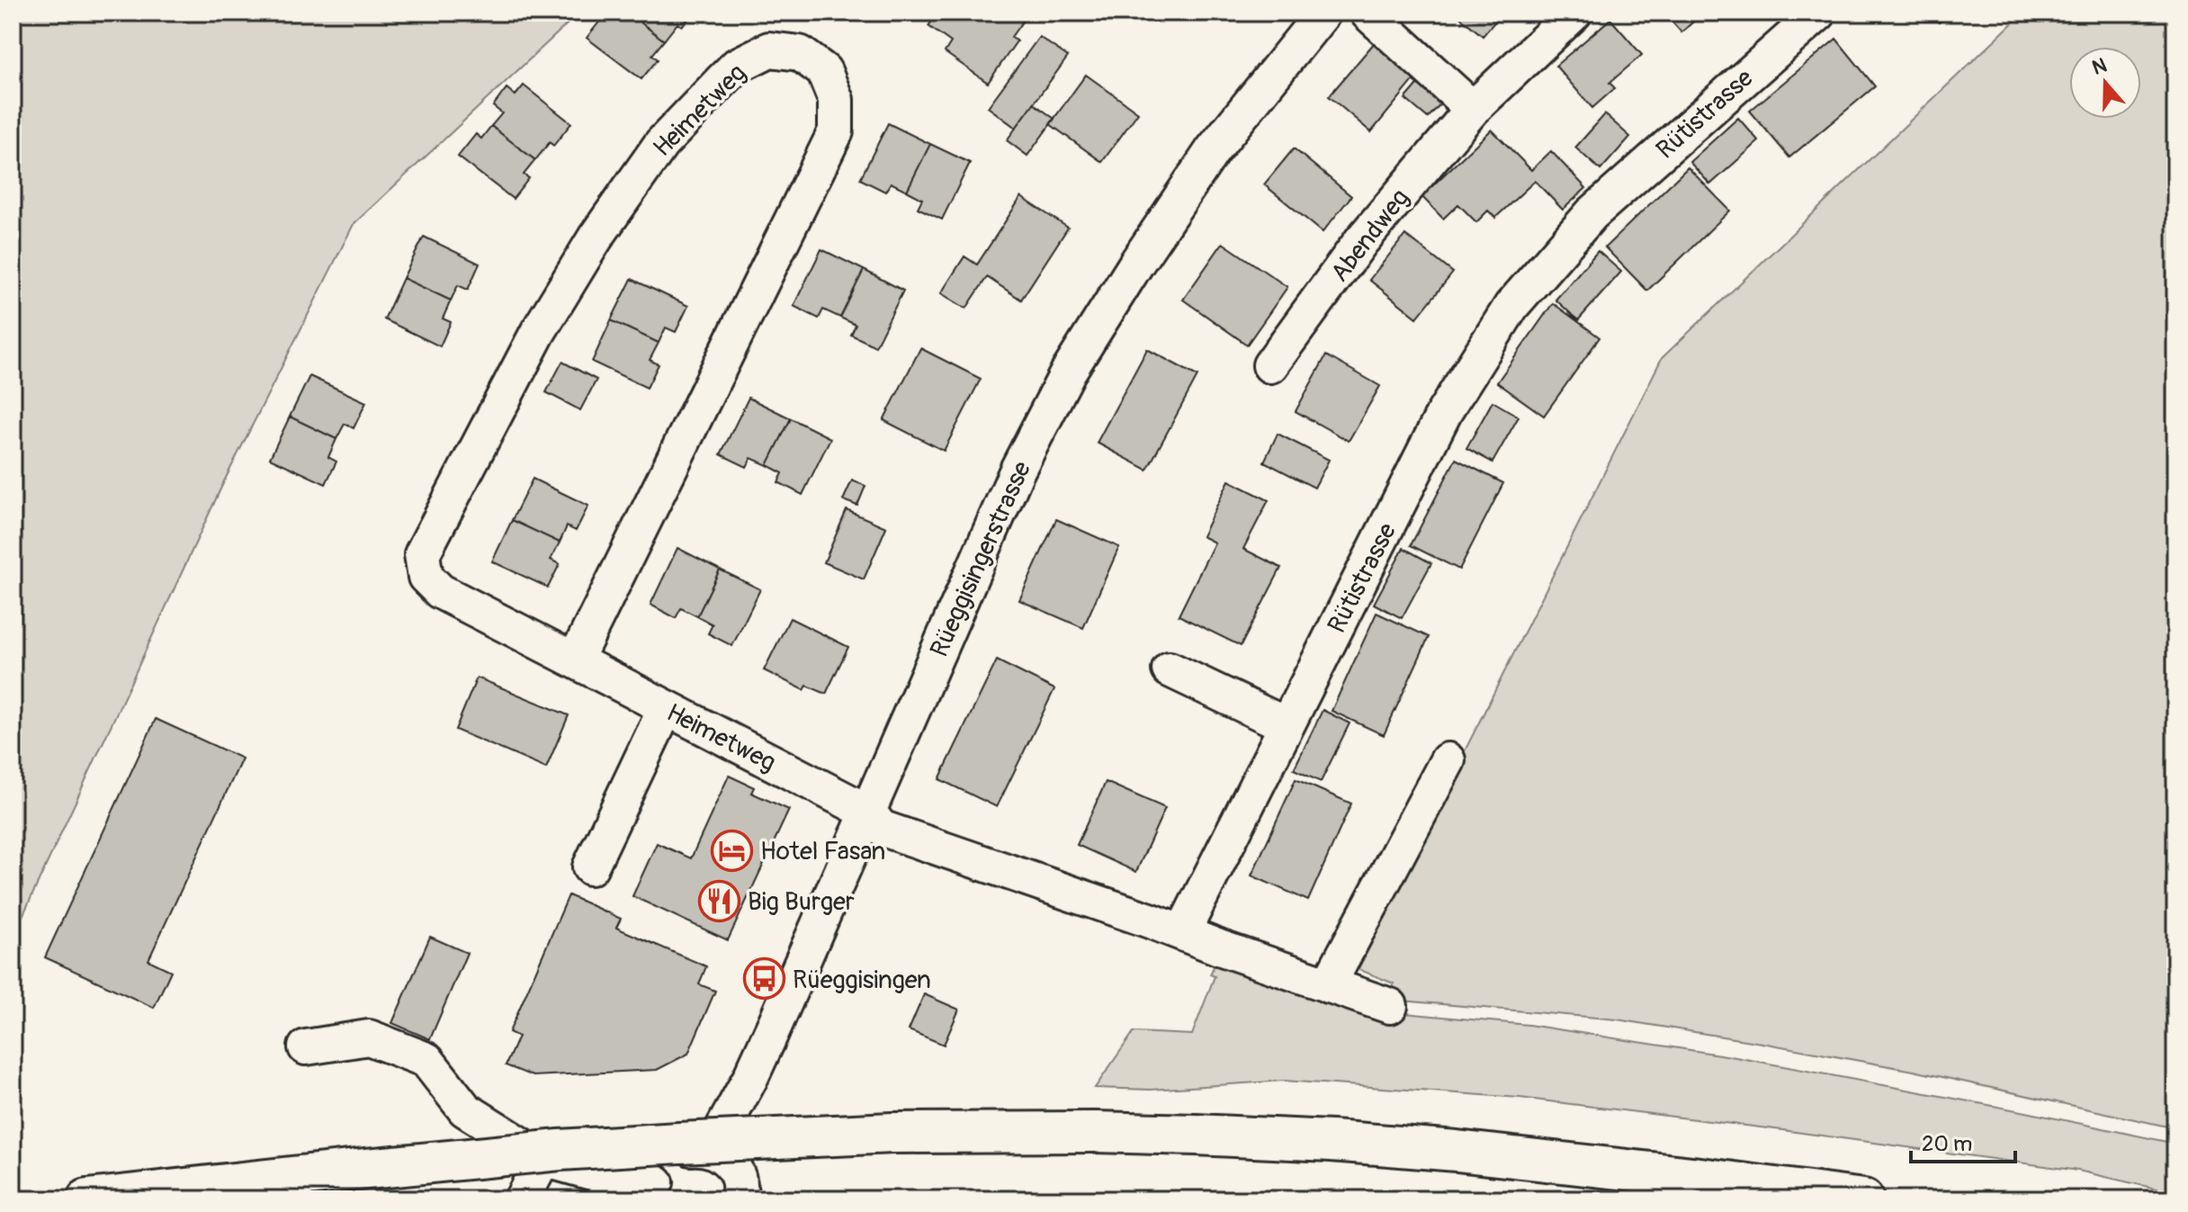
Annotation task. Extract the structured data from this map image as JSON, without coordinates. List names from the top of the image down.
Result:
{
  "streets": {
    "street": [
      "Heimetweg",
      "Rütistrasse",
      "Abendweg",
      "Rüeggisingerstrasse"
    ]
  },
  "crossings": [
    ["Heimetweg", "Rüeggisingerstrasse"]
  ],
  "places": {
    "hotel": ["Hotel Fasan"],
    "restaurant": ["Big Burger"],
    "bus stop": ["Rüeggisingen"]
  },
  "scale_bar": "20 m",
  "north": "top"
}
